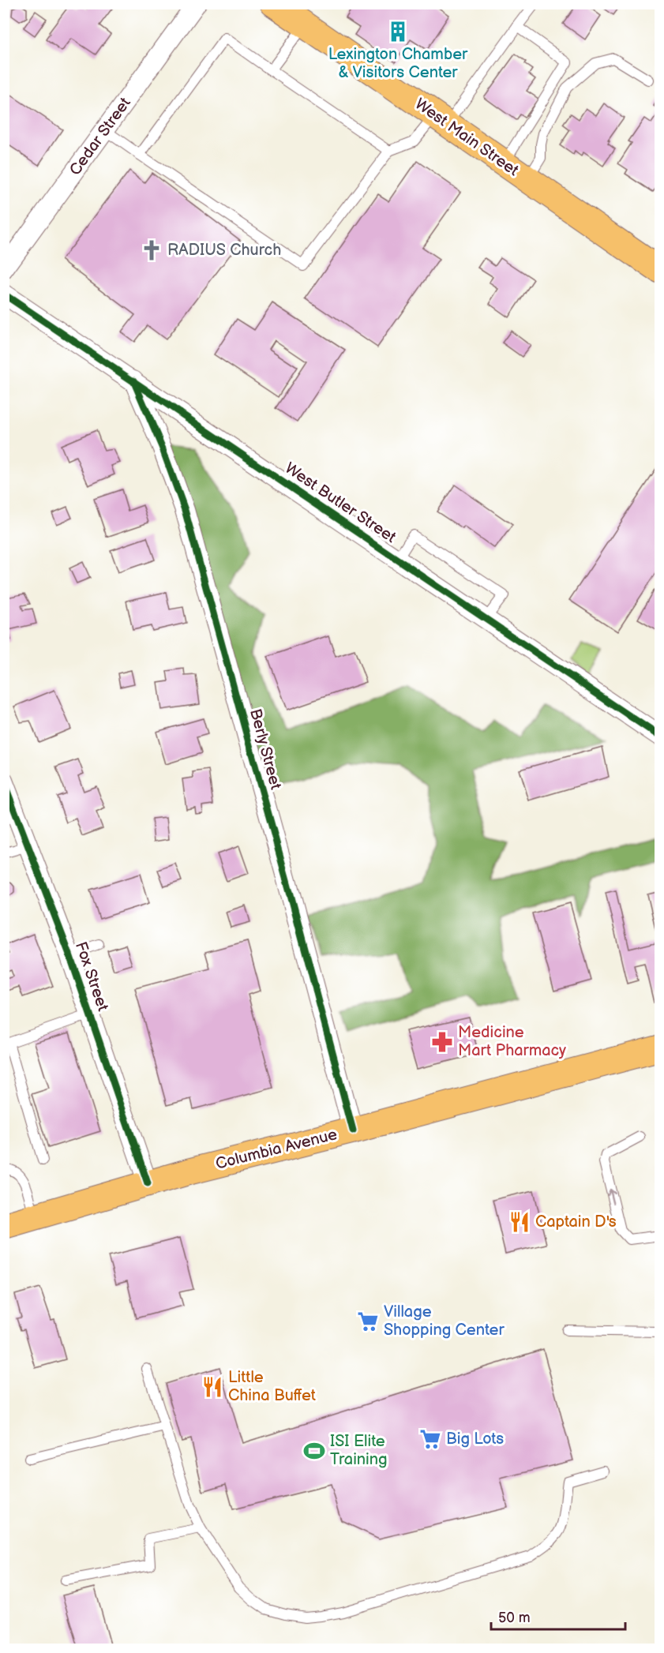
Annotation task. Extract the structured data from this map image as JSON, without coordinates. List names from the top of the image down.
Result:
{
  "streets": {
    "main road": ["West Main Street", "Columbia Avenue"],
    "street": [
      "Cedar Street",
      "West Butler Street",
      "Berly Street",
      "Fox Street"
    ]
  },
  "crossings": [
    ["West Butler Street", "Berly Street"],
    ["Berly Street", "Columbia Avenue"],
    ["Fox Street", "Columbia Avenue"]
  ],
  "places": {
    "building": ["Lexington Chamber & Visitors Center"],
    "church": ["RADIUS Church"],
    "pharmacy": ["Medicine Mart Pharmacy"],
    "restaurant": ["Captain D's", "Little China Buffet"],
    "supermarket": ["Village Shopping Center", "Big Lots"],
    "sports": ["ISI Elite Training"]
  },
  "scale_bar": "50 m"
}
